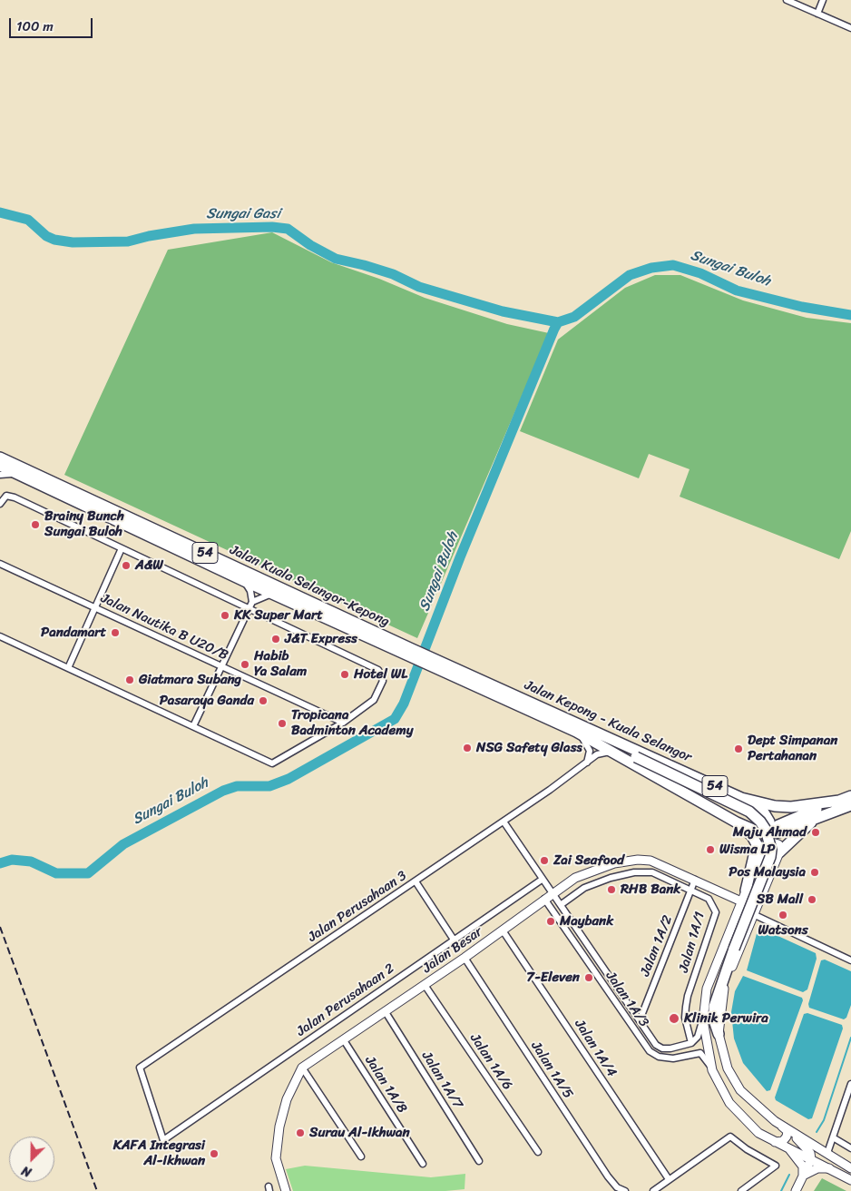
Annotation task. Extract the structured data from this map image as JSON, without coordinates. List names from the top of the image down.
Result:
{
  "streets": {
    "highway": ["54", "Jalan Kuala Selangor-Kepong", "Jalan Kepong - Kuala Selangor"],
    "main road": ["Jalan Besar"],
    "street": [
      "Jalan Nautika B U20/B",
      "Jalan Perusahaan 3",
      "Jalan 1A/1",
      "Jalan 1A/2",
      "Jalan 1A/3",
      "Jalan Perusahaan 2",
      "Jalan 1A/4",
      "Jalan 1A/6",
      "Jalan 1A/5",
      "Jalan 1A/7",
      "Jalan 1A/8"
    ]
  },
  "crossings": [
    ["54", "Jalan Kepong - Kuala Selangor"],
    ["54", "Jalan Perusahaan 3"],
    ["Jalan Kuala Selangor-Kepong", "Jalan Kepong - Kuala Selangor"],
    ["Jalan Kepong - Kuala Selangor", "Jalan Perusahaan 3"],
    ["Jalan Perusahaan 3", "Jalan 1A/3"],
    ["Jalan Perusahaan 3", "Jalan Perusahaan 2"],
    ["Jalan 1A/1", "Jalan 1A/2"],
    ["Jalan 1A/1", "Jalan 1A/3"],
    ["Jalan 1A/2", "Jalan Besar"],
    ["Jalan 1A/2", "Jalan 1A/3"],
    ["Jalan Besar", "Jalan 1A/3"],
    ["Jalan Besar", "Jalan 1A/4"],
    ["Jalan Besar", "Jalan 1A/6"],
    ["Jalan Besar", "Jalan 1A/5"],
    ["Jalan Besar", "Jalan 1A/7"],
    ["Jalan Besar", "Jalan 1A/8"],
    ["Jalan 1A/3", "Jalan Perusahaan 2"]
  ],
  "water": ["Sungai Gasi", "Sungai Buloh"],
  "places": [
    "Brainy Bunch Sungai Buloh",
    "A&W",
    "KK Super Mart",
    "Pandamart",
    "J&T Express",
    "Habib Ya Salam",
    "Hotel WL",
    "Giatmara Subang",
    "Pasaraya Ganda",
    "Tropicana Badminton Academy",
    "NSG Safety Glass",
    "Dept Simpanan Pertahanan",
    "Maju Ahmad",
    "Wisma LP",
    "Zai Seafood",
    "Pos Malaysia",
    "RHB Bank",
    "SB Mall",
    "Watsons",
    "Maybank",
    "7-Eleven",
    "Klinik Perwira",
    "Surau Al-Ikhwan",
    "KAFA Integrasi Al-Ikhwan"
  ],
  "scale_bar": "100 m",
  "north": "bottom left"
}
